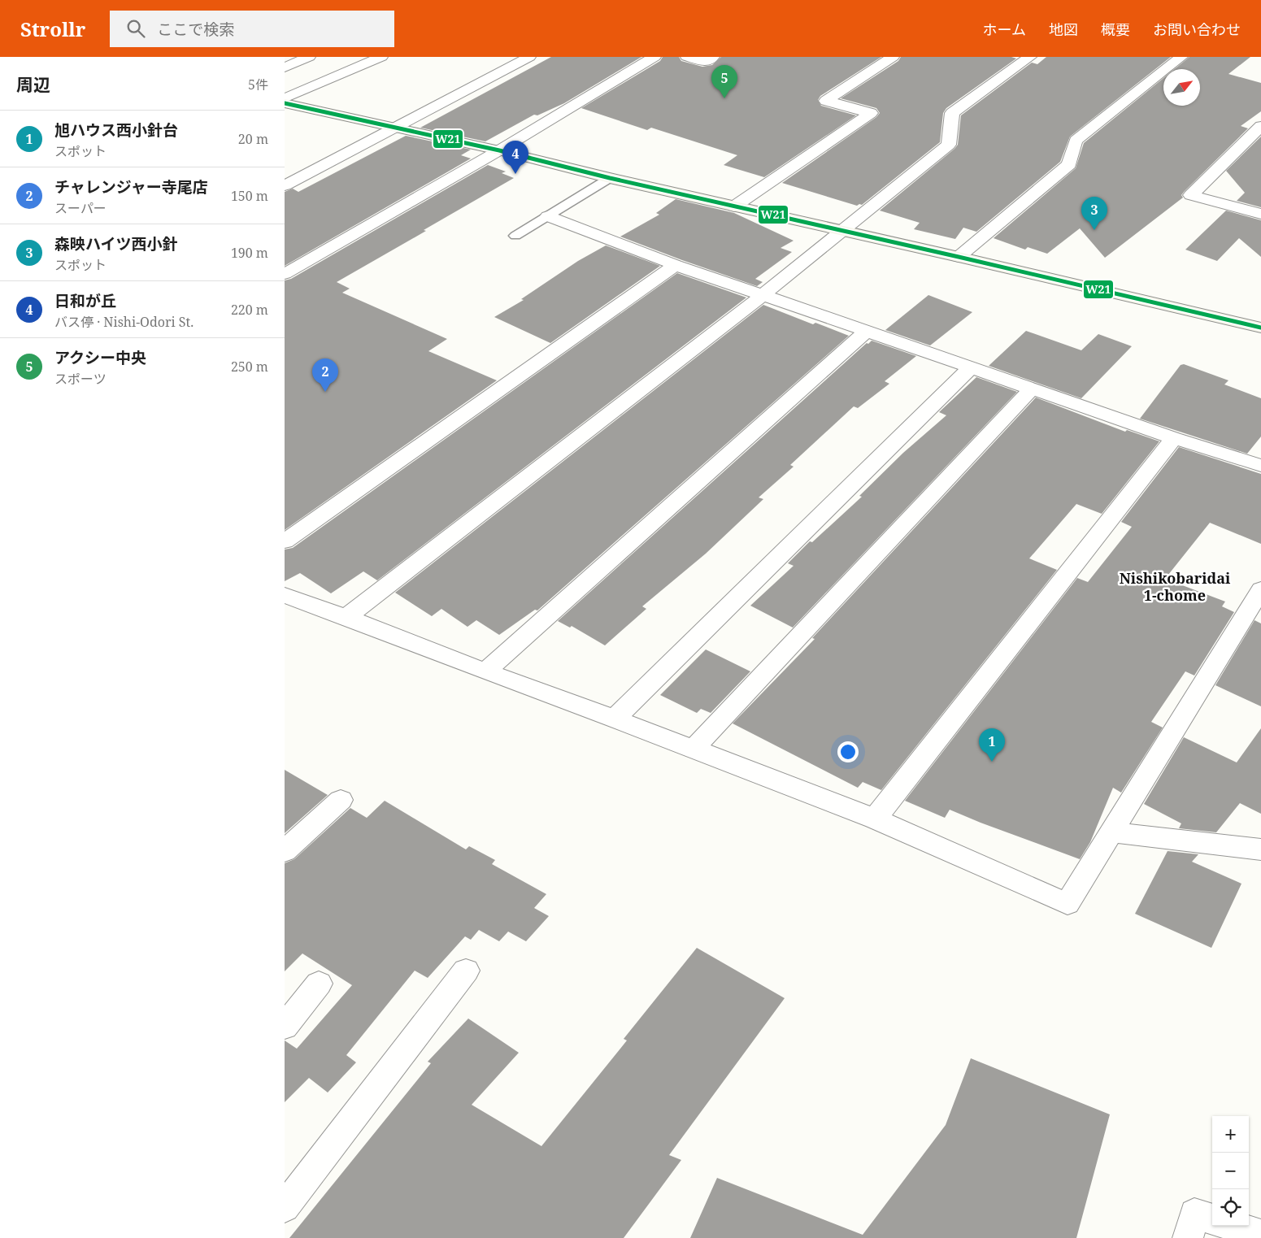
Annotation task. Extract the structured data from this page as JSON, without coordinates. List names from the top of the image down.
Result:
{
  "districts": ["Nishikobaridai 1-chome"],
  "lines": ["transit line W21"],
  "north": "top right",
  "page": {
    "header": "Strollr",
    "search": "ここで検索",
    "nav": [
      "ホーム",
      "地図",
      "概要",
      "お問い合わせ"
    ],
    "heading": ["周辺", "5件"],
    "pins": [
      "5",
      "4",
      "3",
      "2",
      "1"
    ],
    "list": [
      {
        "mark": "1",
        "name": "旭ハウス西小針台",
        "note": "スポット",
        "value": "20 m"
      },
      {
        "mark": "2",
        "name": "チャレンジャー寺尾店",
        "note": "スーパー",
        "value": "150 m"
      },
      {
        "mark": "3",
        "name": "森映ハイツ西小針",
        "note": "スポット",
        "value": "190 m"
      },
      {
        "mark": "4",
        "name": "日和が丘",
        "note": "バス停 · Nishi-Odori St.",
        "value": "220 m"
      },
      {
        "mark": "5",
        "name": "アクシー中央",
        "note": "スポーツ",
        "value": "250 m"
      }
    ],
    "map_buttons": ["+", "−"]
  }
}
